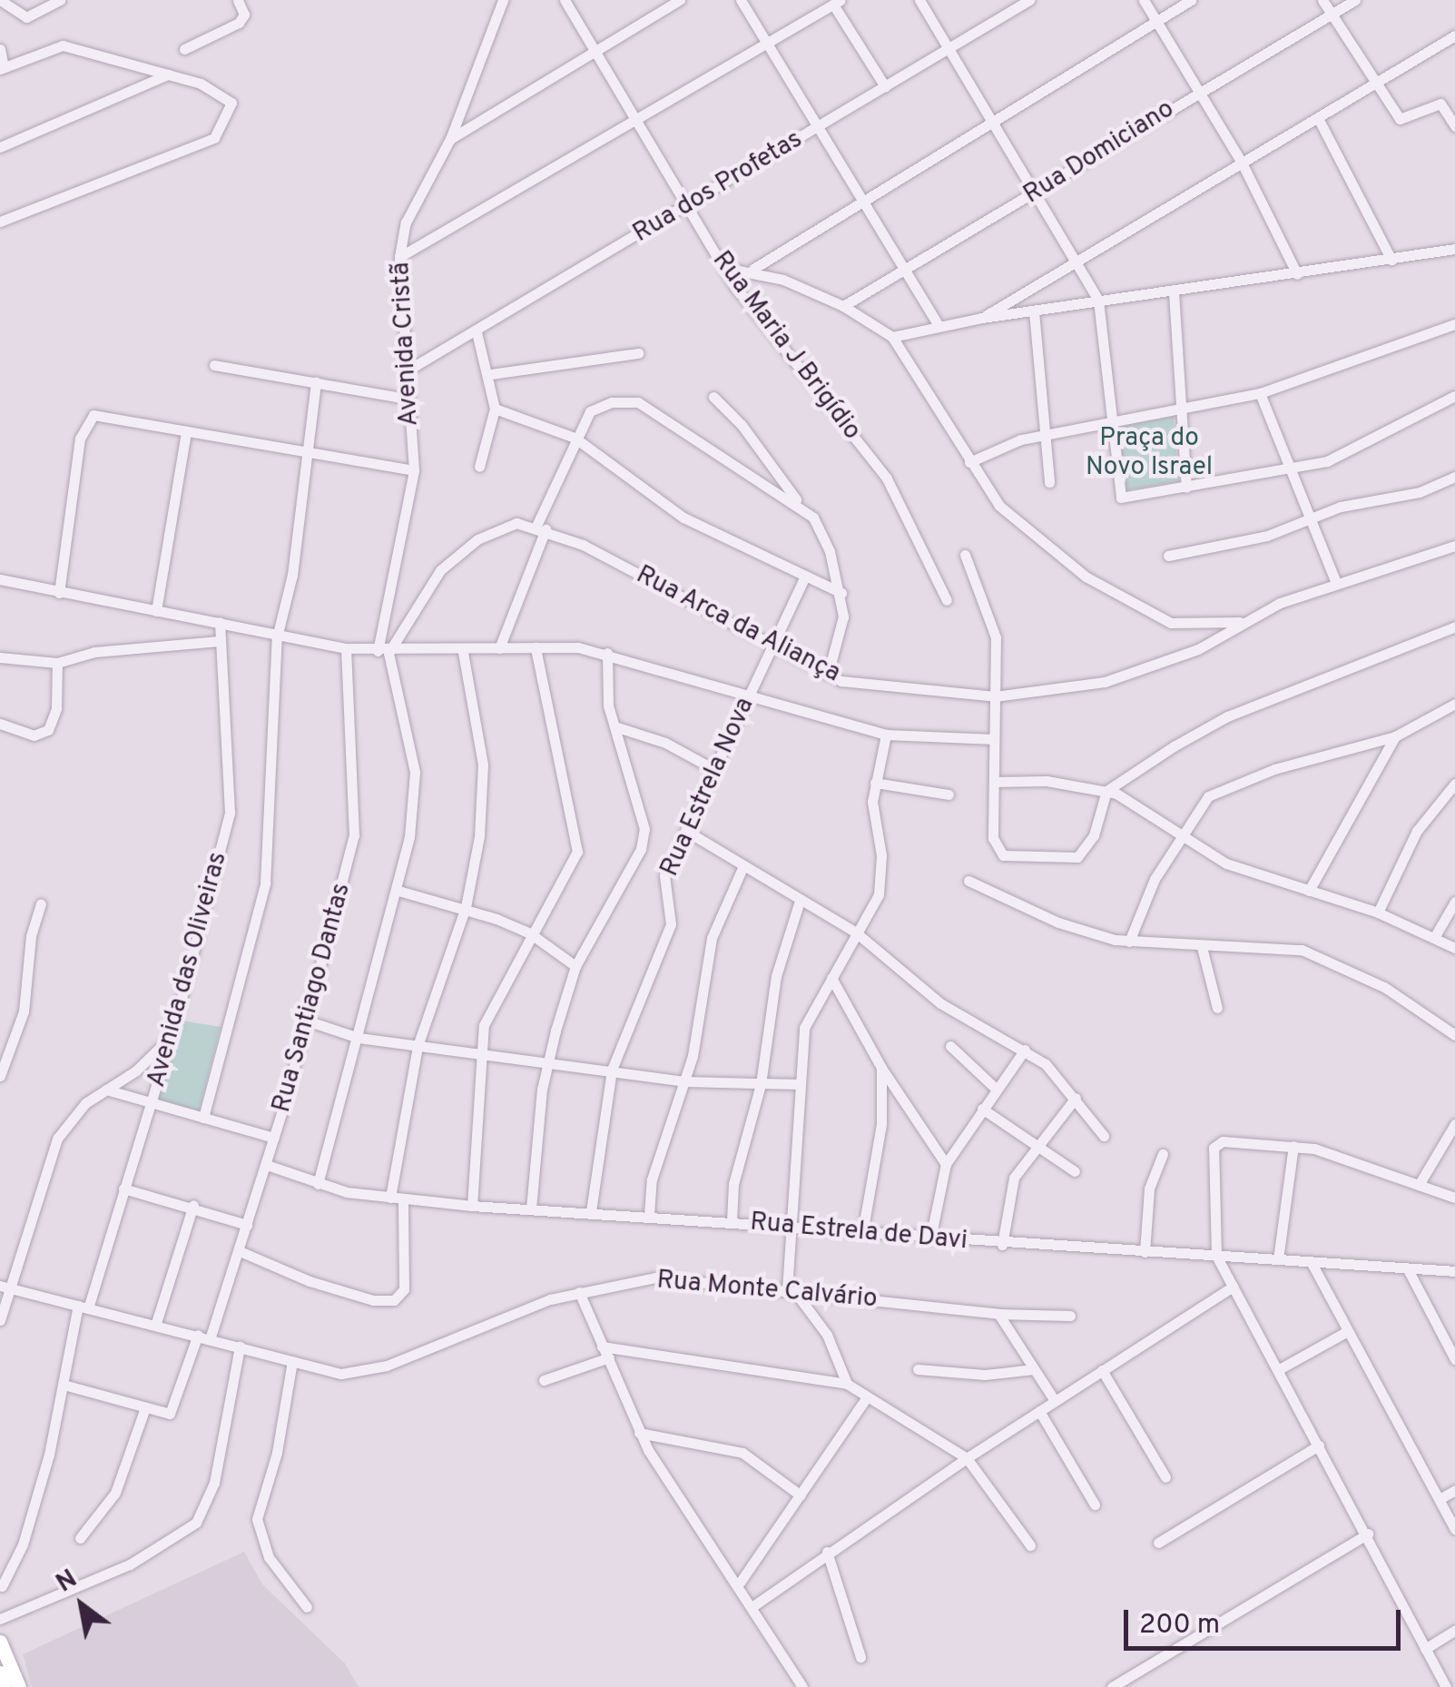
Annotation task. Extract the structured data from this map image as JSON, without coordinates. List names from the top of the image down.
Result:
{
  "streets": {
    "street": [
      "Rua Domiciano",
      "Rua dos Profetas",
      "Avenida Cristã",
      "Rua Maria J Brigídio",
      "Rua Arca da Aliança",
      "Rua Estrela Nova",
      "Avenida das Oliveiras",
      "Rua Santiago Dantas",
      "Rua Estrela de Davi",
      "Rua Monte Calvário"
    ]
  },
  "crossings": [
    ["Rua dos Profetas", "Avenida Cristã"],
    ["Rua dos Profetas", "Rua Maria J Brigídio"],
    ["Rua Arca da Aliança", "Rua Estrela Nova"],
    ["Rua Estrela Nova", "Rua Estrela de Davi"],
    ["Avenida das Oliveiras", "Rua Monte Calvário"],
    ["Rua Santiago Dantas", "Rua Estrela de Davi"],
    ["Rua Santiago Dantas", "Rua Monte Calvário"]
  ],
  "parks": ["Praça do Novo Israel"],
  "scale_bar": "200 m",
  "north": "top left"
}
